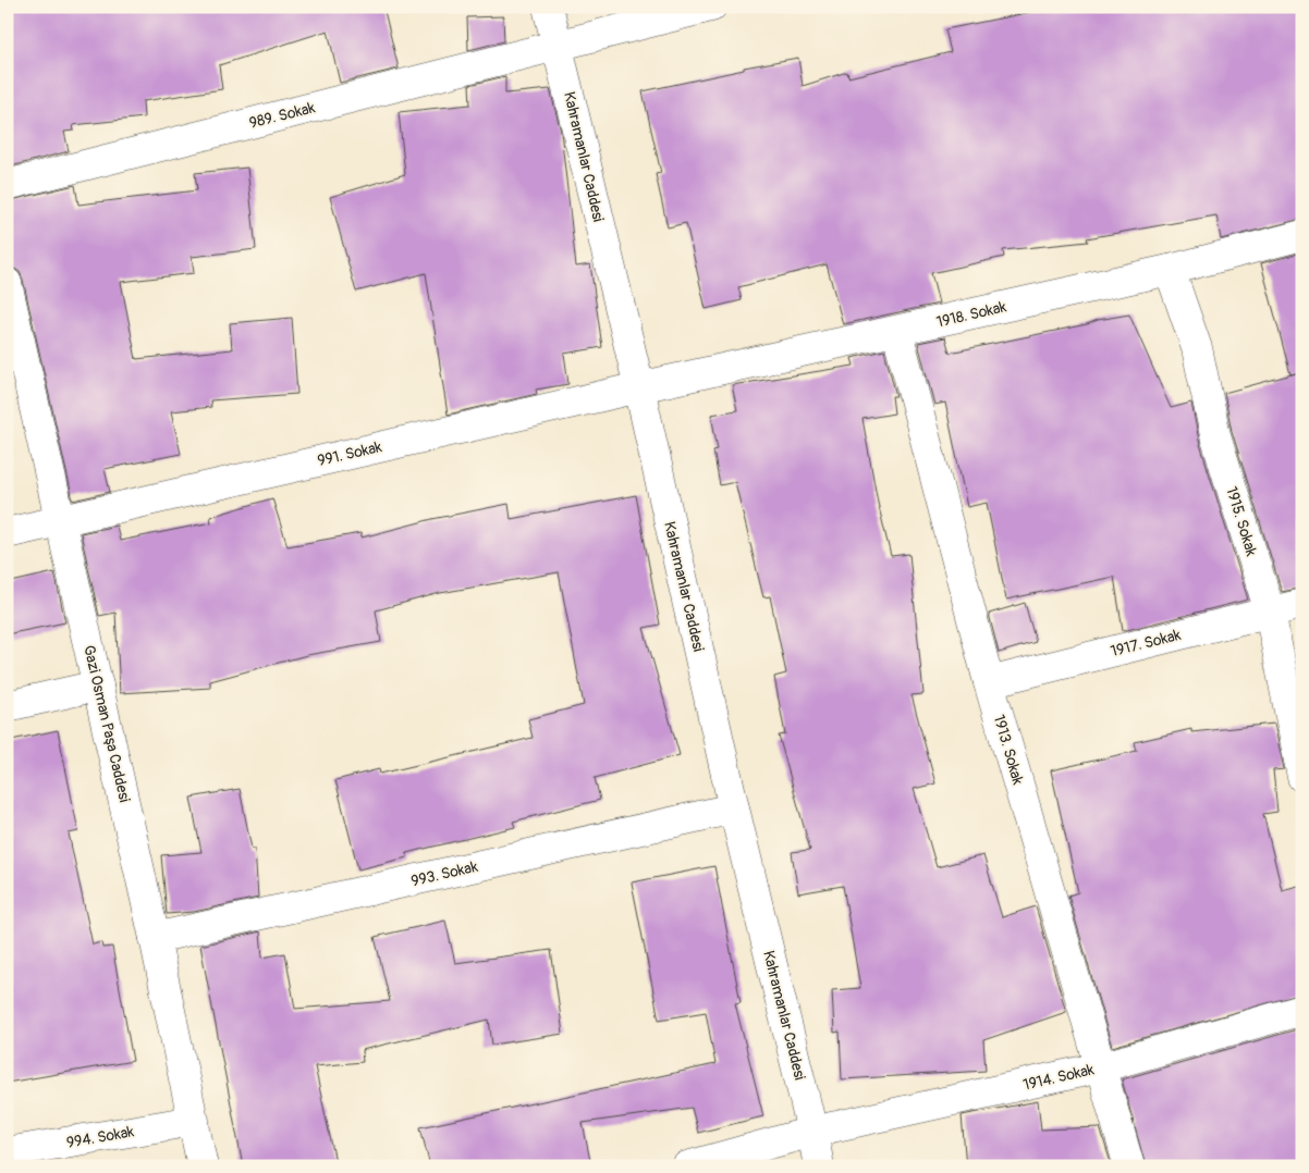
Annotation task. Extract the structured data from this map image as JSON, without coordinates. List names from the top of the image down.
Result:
{
  "streets": {
    "street": [
      "989. Sokak",
      "Kahramanlar Caddesi",
      "1918. Sokak",
      "991. Sokak",
      "1915. Sokak",
      "1917. Sokak",
      "Gazi Osman Paşa Caddesi",
      "1913. Sokak",
      "993. Sokak",
      "1914. Sokak",
      "994. Sokak"
    ]
  },
  "crossings": [
    ["989. Sokak", "Kahramanlar Caddesi"],
    ["Kahramanlar Caddesi", "1918. Sokak"],
    ["Kahramanlar Caddesi", "991. Sokak"],
    ["Kahramanlar Caddesi", "993. Sokak"],
    ["Kahramanlar Caddesi", "1914. Sokak"],
    ["1918. Sokak", "991. Sokak"],
    ["1918. Sokak", "1915. Sokak"],
    ["1918. Sokak", "1913. Sokak"],
    ["991. Sokak", "Gazi Osman Paşa Caddesi"],
    ["1915. Sokak", "1917. Sokak"],
    ["1917. Sokak", "1913. Sokak"],
    ["Gazi Osman Paşa Caddesi", "993. Sokak"],
    ["Gazi Osman Paşa Caddesi", "994. Sokak"],
    ["1913. Sokak", "1914. Sokak"]
  ]
}
